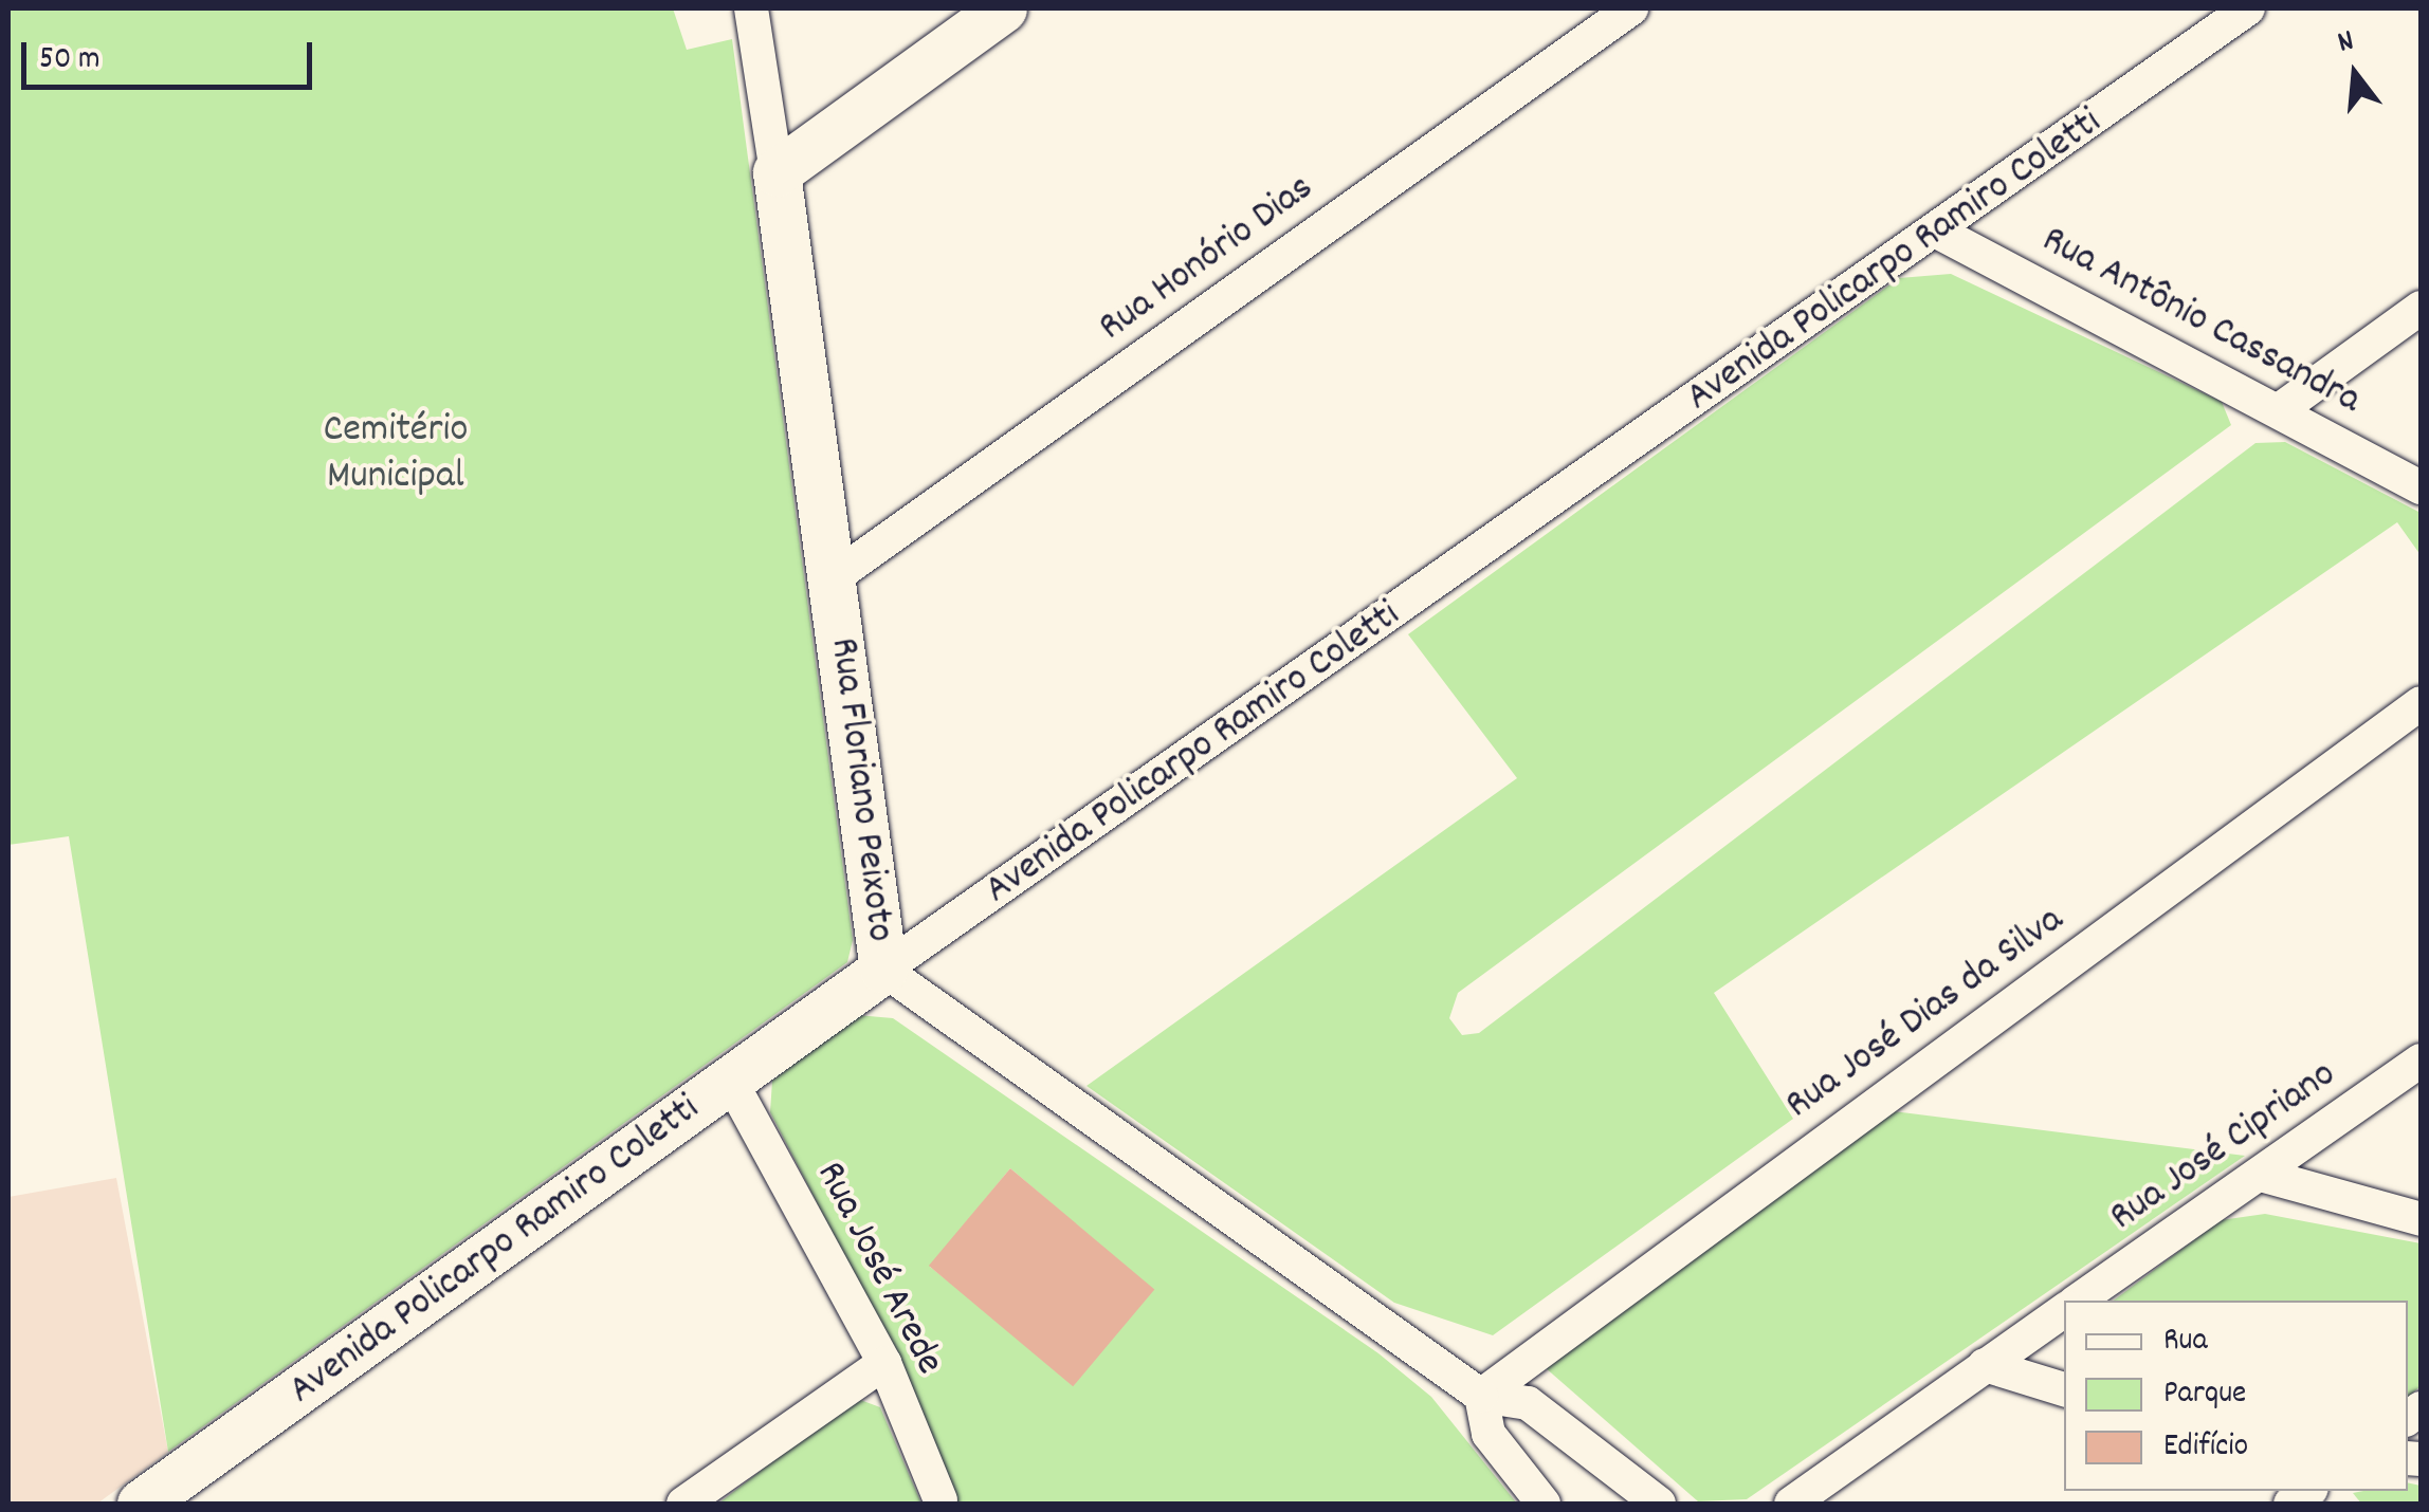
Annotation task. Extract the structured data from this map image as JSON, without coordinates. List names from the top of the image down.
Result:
{
  "streets": {
    "street": [
      "Rua Honório Dias",
      "Avenida Policarpo Ramiro Coletti",
      "Rua Antônio Cassandra",
      "Rua Floriano Peixoto",
      "Rua José Dias da Silva",
      "Rua José Cipriano",
      "Rua José Arede"
    ]
  },
  "crossings": [
    ["Rua Honório Dias", "Rua Floriano Peixoto"],
    ["Avenida Policarpo Ramiro Coletti", "Rua Antônio Cassandra"],
    ["Avenida Policarpo Ramiro Coletti", "Rua Floriano Peixoto"],
    ["Avenida Policarpo Ramiro Coletti", "Rua José Arede"],
    ["Rua Floriano Peixoto", "Rua José Dias da Silva"]
  ],
  "parks": ["Cemitério Municipal"],
  "legend": ["Rua", "Parque", "Edifício"],
  "scale_bar": "50 m",
  "north": "top"
}
